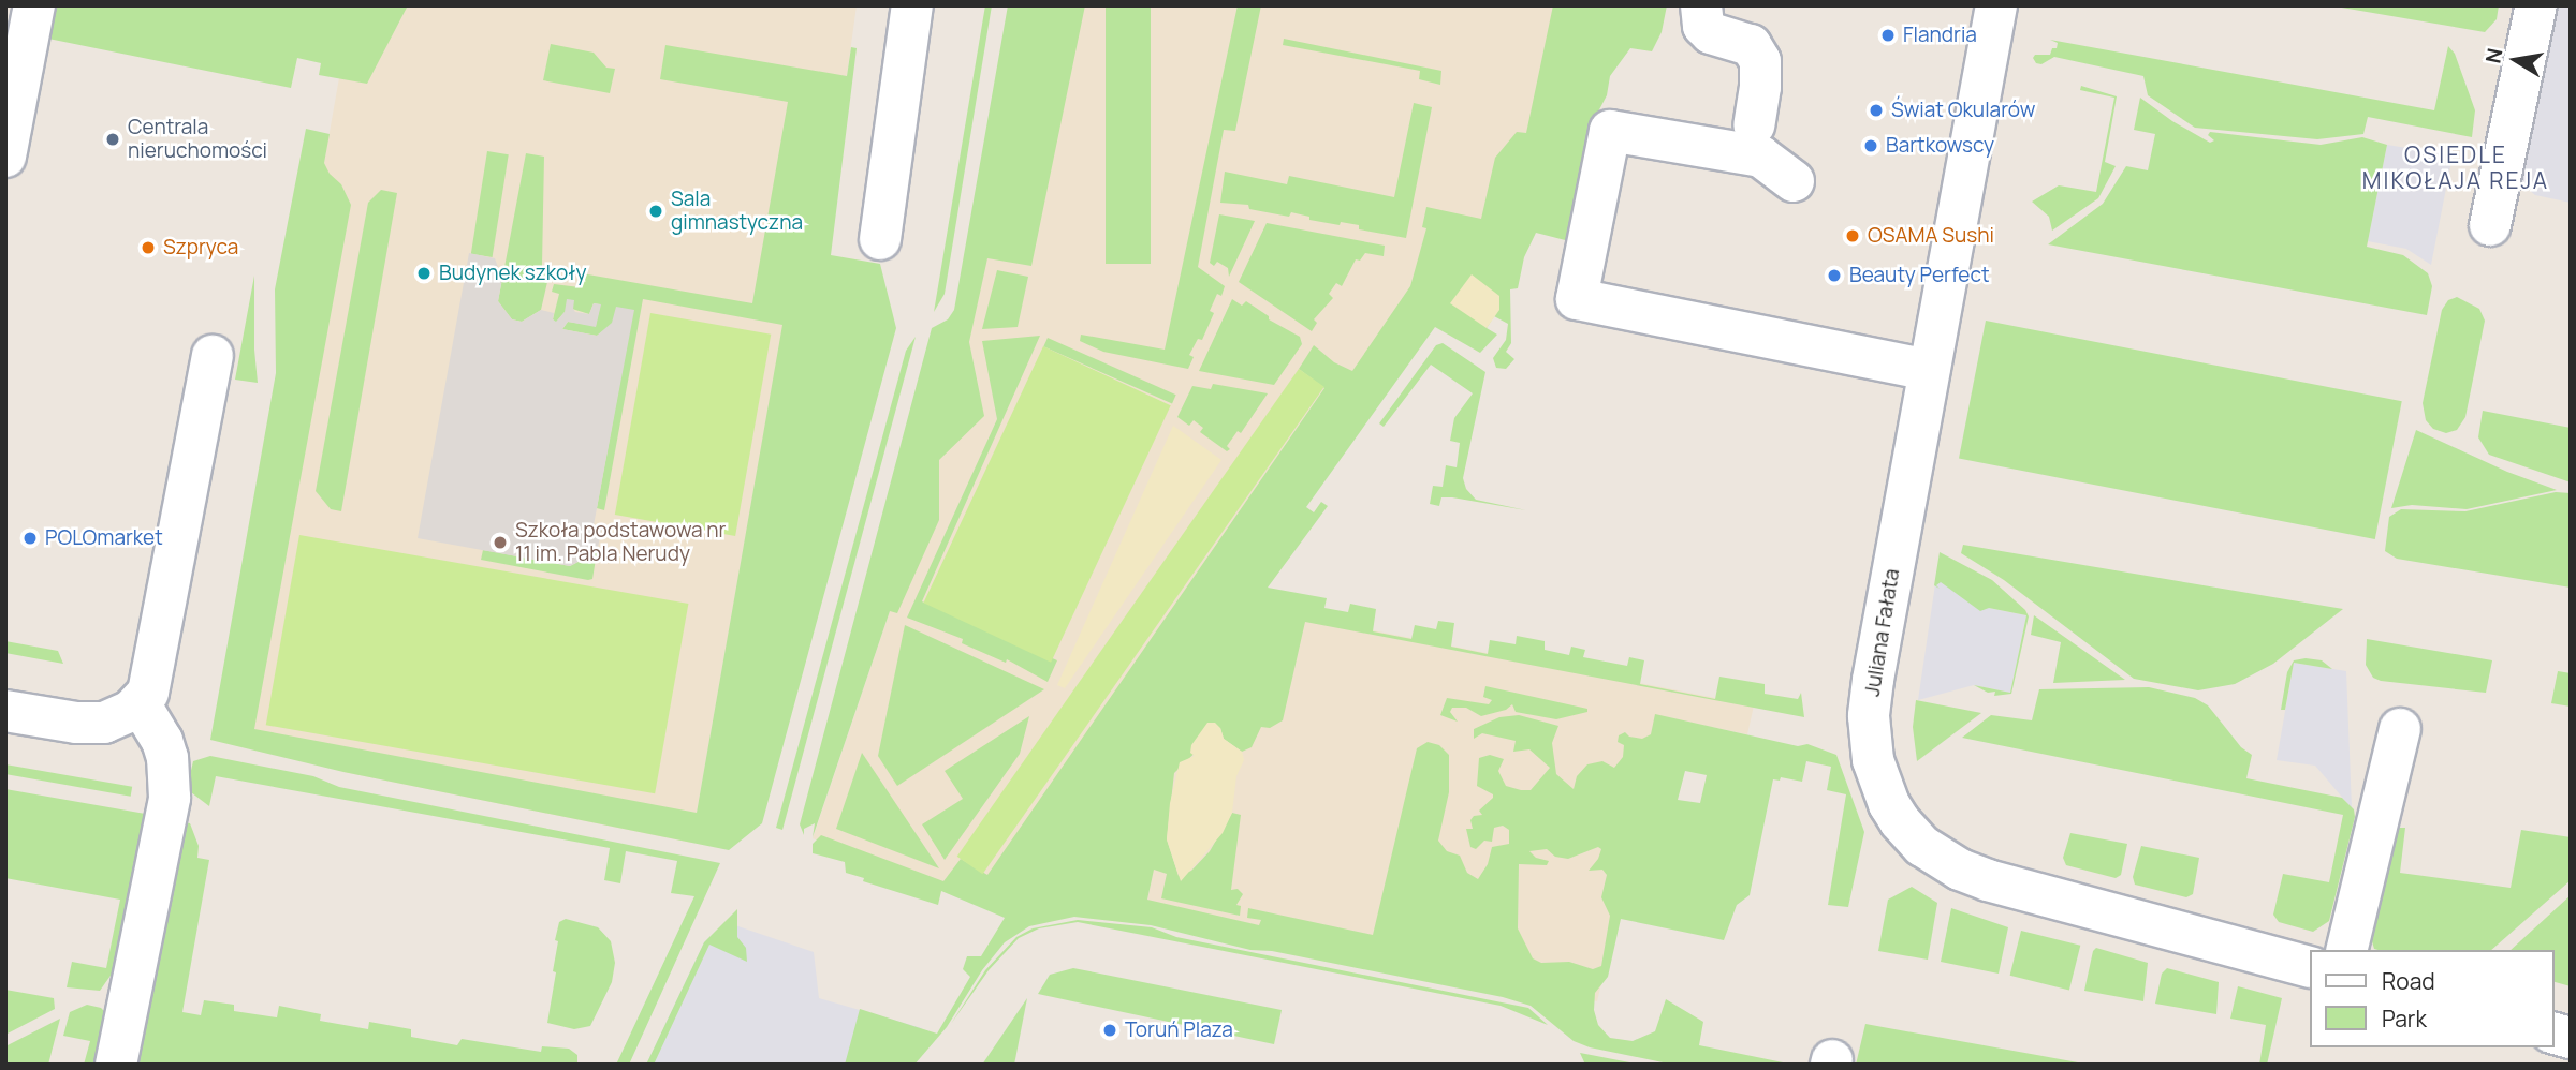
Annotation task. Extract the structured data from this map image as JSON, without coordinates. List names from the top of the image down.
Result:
{
  "streets": {
    "street": ["Juliana Fałata"]
  },
  "districts": ["OSIEDLE MIKOŁAJA REJA"],
  "places": [
    "Flandria",
    "Świat Okularów",
    "Centrala nieruchomości",
    "Bartkowscy",
    "Sala gimnastyczna",
    "OSAMA Sushi",
    "Szpryca",
    "Budynek szkoły",
    "Beauty Perfect",
    "POLOmarket",
    "Szkoła podstawowa nr 11 im. Pabla Nerudy",
    "Toruń Plaza"
  ],
  "legend": ["Road", "Park"],
  "north": "left"
}
